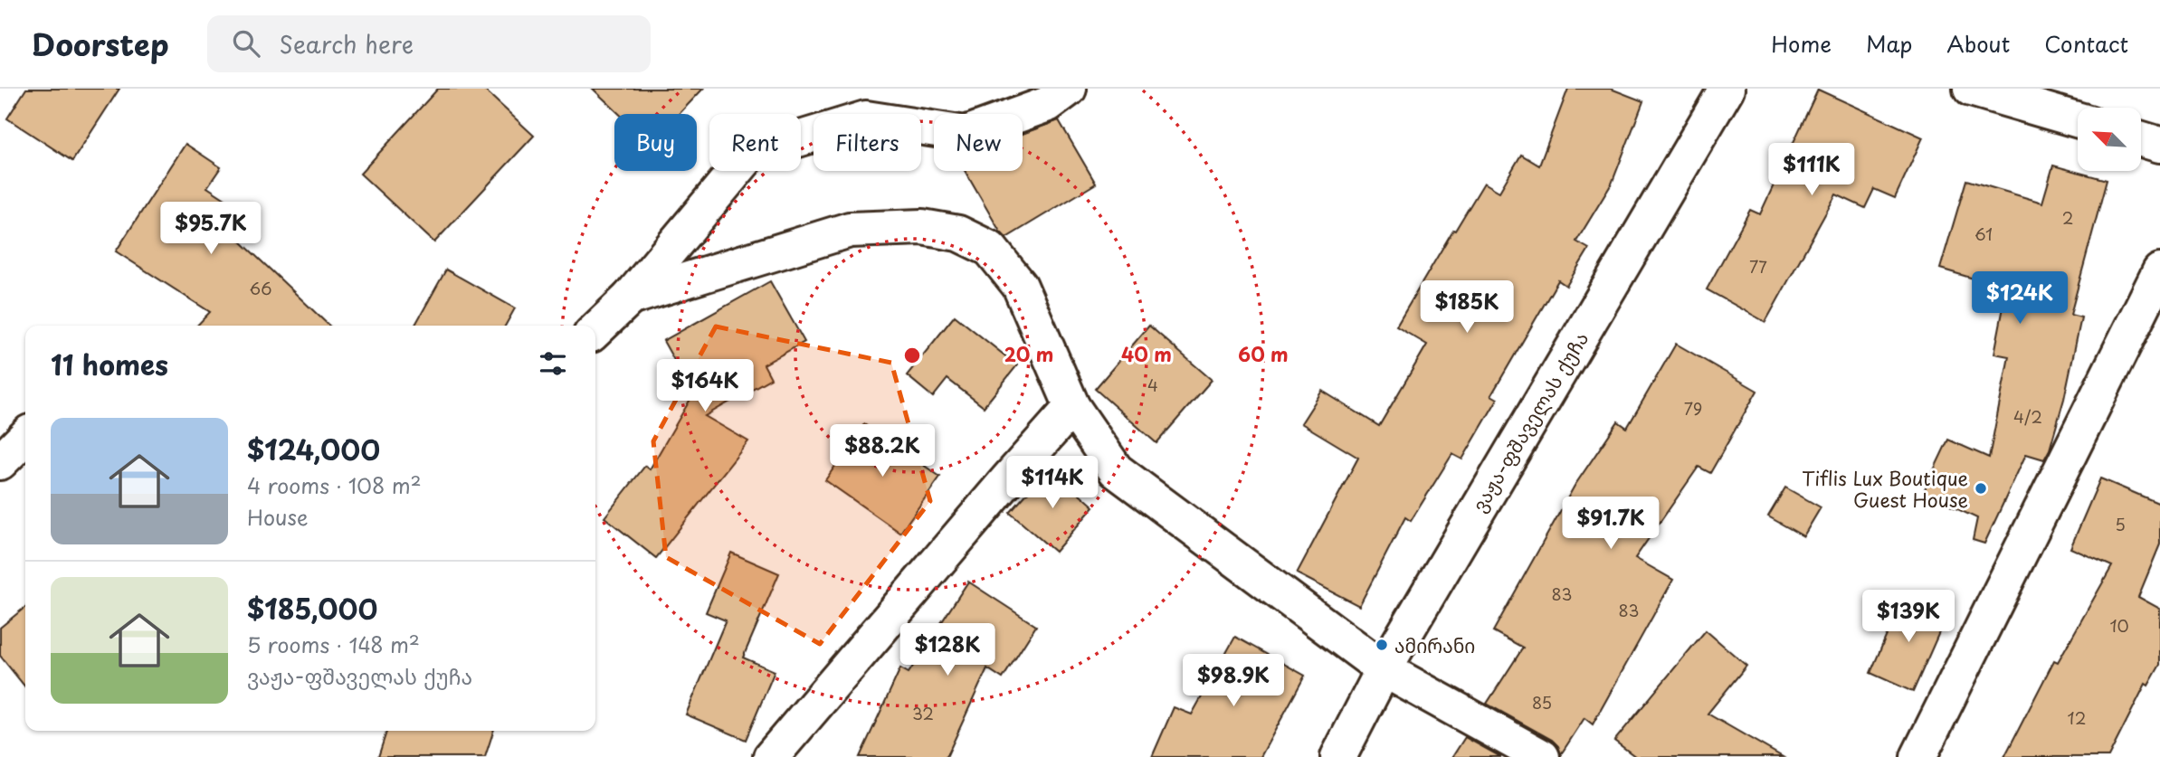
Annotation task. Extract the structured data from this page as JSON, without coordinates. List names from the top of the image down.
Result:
{
  "streets": {
    "street": ["ვაჟა-ფშაველას ქუჩა"]
  },
  "places": ["Tiflis Lux Boutique Guest House", "ამირანი"],
  "house_numbers": [
    "2",
    "61",
    "77",
    "66",
    "4",
    "79",
    "4/2",
    "5",
    "83",
    "83",
    "10",
    "85",
    "32",
    "12"
  ],
  "north": "top left",
  "page": {
    "header": "Doorstep",
    "search": "Search here",
    "nav": [
      "Home",
      "Map",
      "About",
      "Contact"
    ],
    "chip": [
      "Buy",
      "Rent",
      "Filters",
      "New"
    ],
    "price": [
      "$111K",
      "$95.7K",
      "$124K",
      "$185K",
      "$164K",
      "$88.2K",
      "$114K",
      "$91.7K",
      "$139K",
      "$128K",
      "$98.9K"
    ],
    "heading": "11 homes",
    "list": [
      {
        "name": "$124,000",
        "note": "4 rooms · 108 m² · House"
      },
      {
        "name": "$185,000",
        "note": "5 rooms · 148 m² · ვაჟა-ფშაველას ქუჩა"
      }
    ]
  },
  "rings": ["20 m", "40 m", "60 m"]
}
